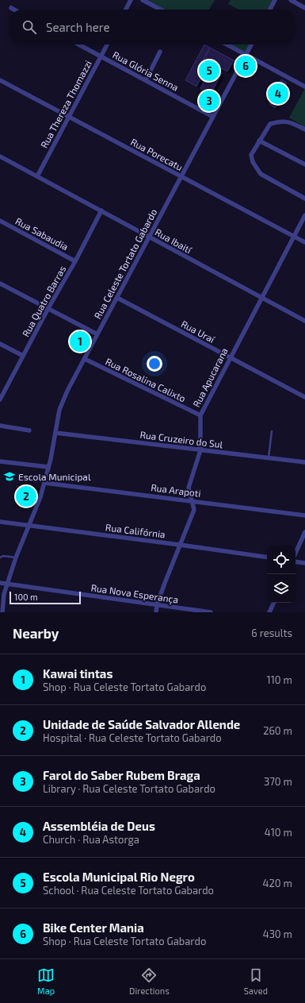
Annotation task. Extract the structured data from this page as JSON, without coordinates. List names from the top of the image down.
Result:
{
  "streets": {
    "street": [
      "Rua Glória Senna",
      "Rua Thereza Thomazzi",
      "Rua Porecatu",
      "Rua Sabaudia",
      "Rua Ibaití",
      "Rua Celeste Tortato Gabardo",
      "Rua Quatro Barras",
      "Rua Uraí",
      "Rua Apucarana",
      "Rua Rosalina Calixto",
      "Rua Cruzeiro do Sul",
      "Rua Arapoti",
      "Rua Califórnia",
      "Rua Nova Esperança"
    ]
  },
  "crossings": [
    ["Rua Glória Senna", "Rua Thereza Thomazzi"],
    ["Rua Glória Senna", "Rua Celeste Tortato Gabardo"],
    ["Rua Thereza Thomazzi", "Rua Porecatu"],
    ["Rua Thereza Thomazzi", "Rua Ibaití"],
    ["Rua Porecatu", "Rua Celeste Tortato Gabardo"],
    ["Rua Porecatu", "Rua Apucarana"],
    ["Rua Sabaudia", "Rua Quatro Barras"],
    ["Rua Ibaití", "Rua Celeste Tortato Gabardo"],
    ["Rua Ibaití", "Rua Quatro Barras"],
    ["Rua Ibaití", "Rua Apucarana"],
    ["Rua Celeste Tortato Gabardo", "Rua Uraí"],
    ["Rua Celeste Tortato Gabardo", "Rua Rosalina Calixto"],
    ["Rua Celeste Tortato Gabardo", "Rua Cruzeiro do Sul"],
    ["Rua Celeste Tortato Gabardo", "Rua Arapoti"],
    ["Rua Celeste Tortato Gabardo", "Rua Califórnia"],
    ["Rua Celeste Tortato Gabardo", "Rua Nova Esperança"],
    ["Rua Uraí", "Rua Apucarana"],
    ["Rua Apucarana", "Rua Rosalina Calixto"],
    ["Rua Apucarana", "Rua Cruzeiro do Sul"],
    ["Rua Apucarana", "Rua Arapoti"],
    ["Rua Apucarana", "Rua Califórnia"],
    ["Rua Apucarana", "Rua Nova Esperança"]
  ],
  "places": {
    "school or university": ["Escola Municipal"]
  },
  "scale_bar": "100 m",
  "page": {
    "search": "Search here",
    "pins": [
      "6",
      "5",
      "4",
      "3",
      "1",
      "2"
    ],
    "scale": "100 m",
    "heading": ["Nearby", "6 results"],
    "list": [
      {
        "mark": "1",
        "name": "Kawai tintas",
        "note": "Shop · Rua Celeste Tortato Gabardo",
        "value": "110 m"
      },
      {
        "mark": "2",
        "name": "Unidade de Saúde Salvador Allende",
        "note": "Hospital · Rua Celeste Tortato Gabardo",
        "value": "260 m"
      },
      {
        "mark": "3",
        "name": "Farol do Saber Rubem Braga",
        "note": "Library · Rua Celeste Tortato Gabardo",
        "value": "370 m"
      },
      {
        "mark": "4",
        "name": "Assembléia de Deus",
        "note": "Church · Rua Astorga",
        "value": "410 m"
      },
      {
        "mark": "5",
        "name": "Escola Municipal Rio Negro",
        "note": "School · Rua Celeste Tortato Gabardo",
        "value": "420 m"
      },
      {
        "mark": "6",
        "name": "Bike Center Mania",
        "note": "Shop · Rua Celeste Tortato Gabardo",
        "value": "430 m"
      }
    ],
    "nav": ["Map", "Directions", "Saved"]
  }
}
